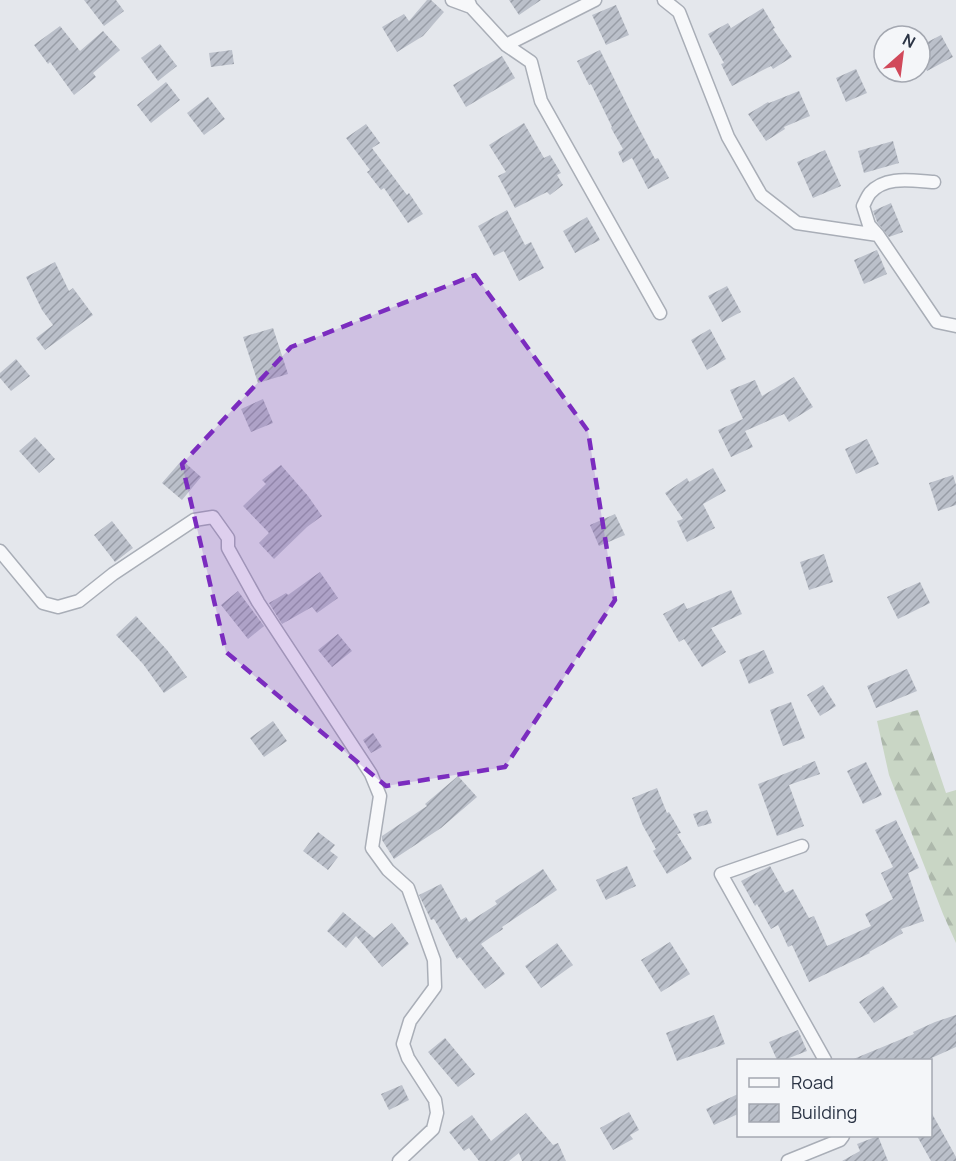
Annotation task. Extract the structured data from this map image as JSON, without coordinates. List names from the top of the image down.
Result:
{
  "legend": ["Road", "Building"],
  "north": "top right"
}
